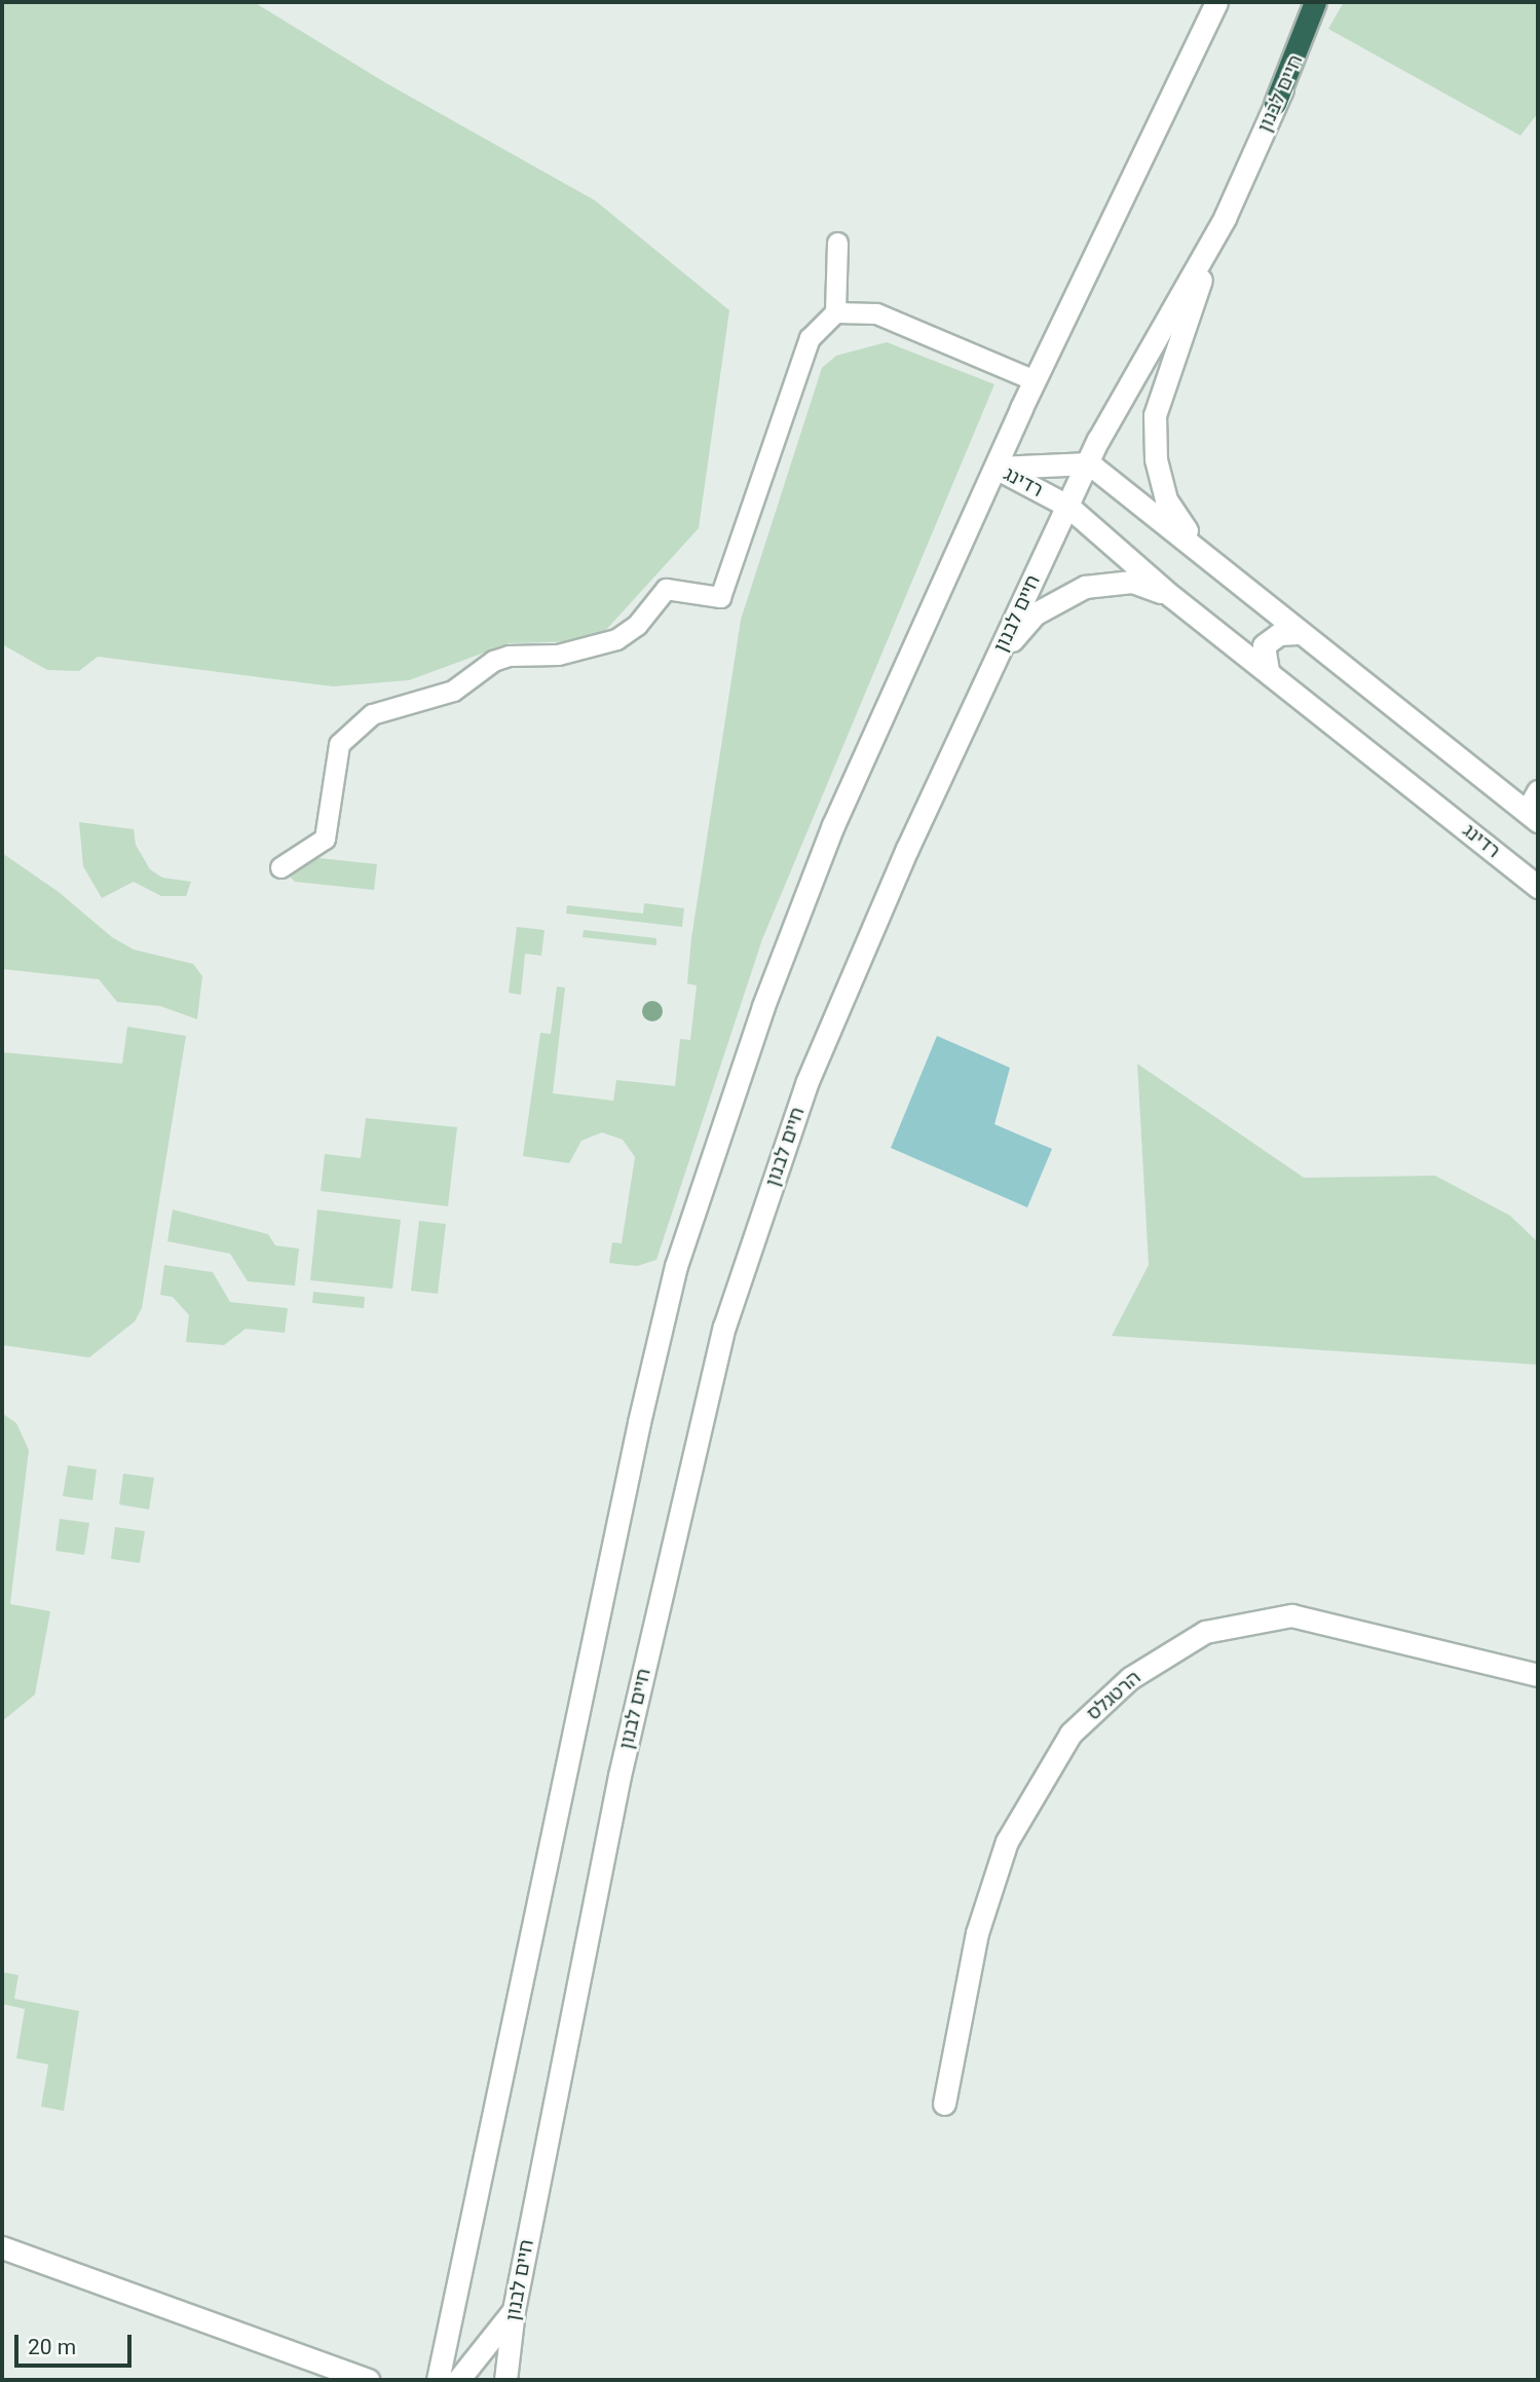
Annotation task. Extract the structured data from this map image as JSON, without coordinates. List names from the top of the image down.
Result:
{
  "streets": {
    "main road": ["חיים לבנון", "רדינג", "הרטגלס"]
  },
  "crossings": [
    ["חיים לבנון", "רדינג"]
  ],
  "scale_bar": "20 m"
}
